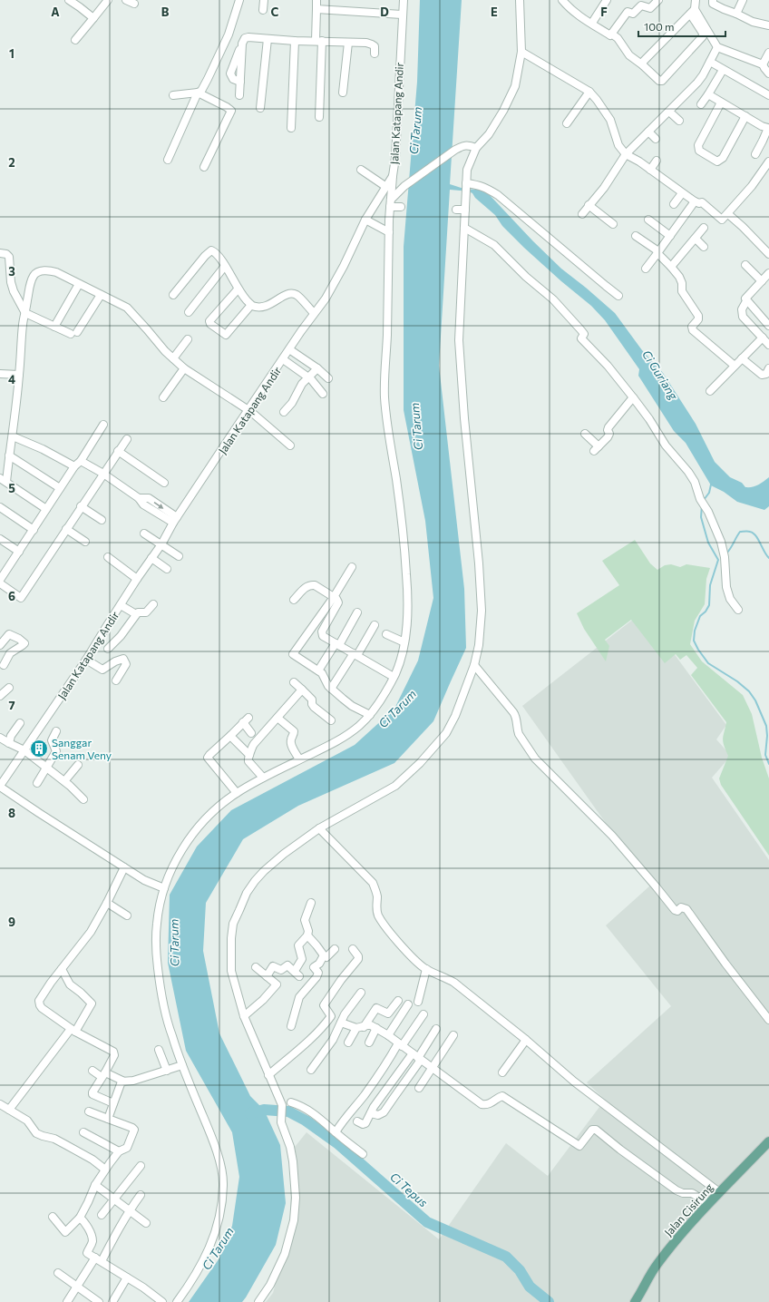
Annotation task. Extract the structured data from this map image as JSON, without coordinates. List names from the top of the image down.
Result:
{
  "streets": {
    "main road": ["Jalan Cisirung"],
    "street": ["Jalan Katapang Andir"]
  },
  "water": ["Ci Tarum", "Ci Guriang", "Ci Tepus"],
  "places": {
    "building": ["Sanggar Senam Veny"]
  },
  "scale_bar": "100 m",
  "grid": {
    "columns": [
      "A",
      "B",
      "C",
      "D",
      "E",
      "F"
    ],
    "rows": [
      "1",
      "2",
      "3",
      "4",
      "5",
      "6",
      "7",
      "8",
      "9"
    ]
  }
}
